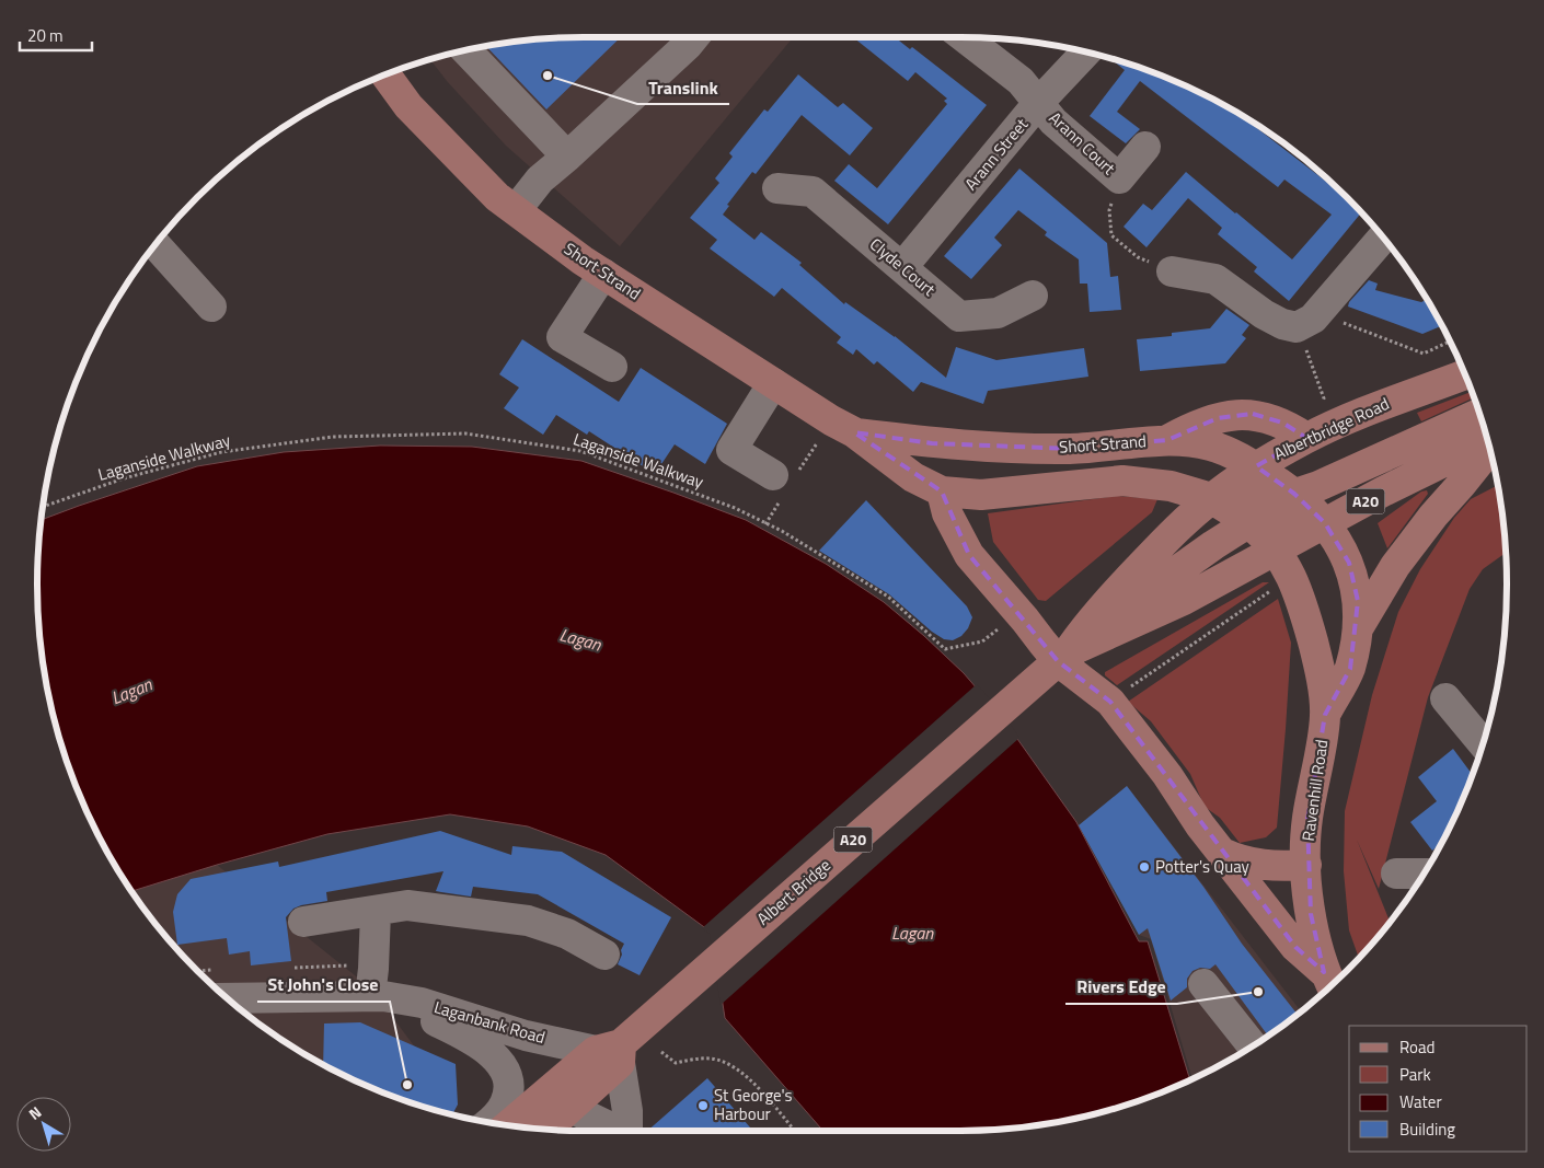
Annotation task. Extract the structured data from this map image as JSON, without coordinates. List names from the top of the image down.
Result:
{
  "streets": {
    "main road": [
      "Short Strand",
      "Albertbridge Road",
      "A20",
      "Ravenhill Road",
      "Albert Bridge"
    ],
    "street": [
      "Arann Court",
      "Arann Street",
      "Clyde Court",
      "Laganbank Road"
    ],
    "path": ["Laganside Walkway"]
  },
  "crossings": [
    ["Arann Court", "Arann Street"],
    ["Arann Street", "Clyde Court"],
    ["Short Strand", "Albertbridge Road"],
    ["Short Strand", "Ravenhill Road"],
    ["Albertbridge Road", "Ravenhill Road"],
    ["Albertbridge Road", "Albert Bridge"],
    ["A20", "Albert Bridge"],
    ["A20", "Laganbank Road"],
    ["Albert Bridge", "Laganbank Road"]
  ],
  "water": ["Lagan"],
  "places": [
    "Translink",
    "Potter's Quay",
    "Rivers Edge",
    "St John's Close",
    "St George's Harbour"
  ],
  "legend": [
    "Road",
    "Park",
    "Water",
    "Building"
  ],
  "scale_bar": "20 m",
  "north": "top left"
}
